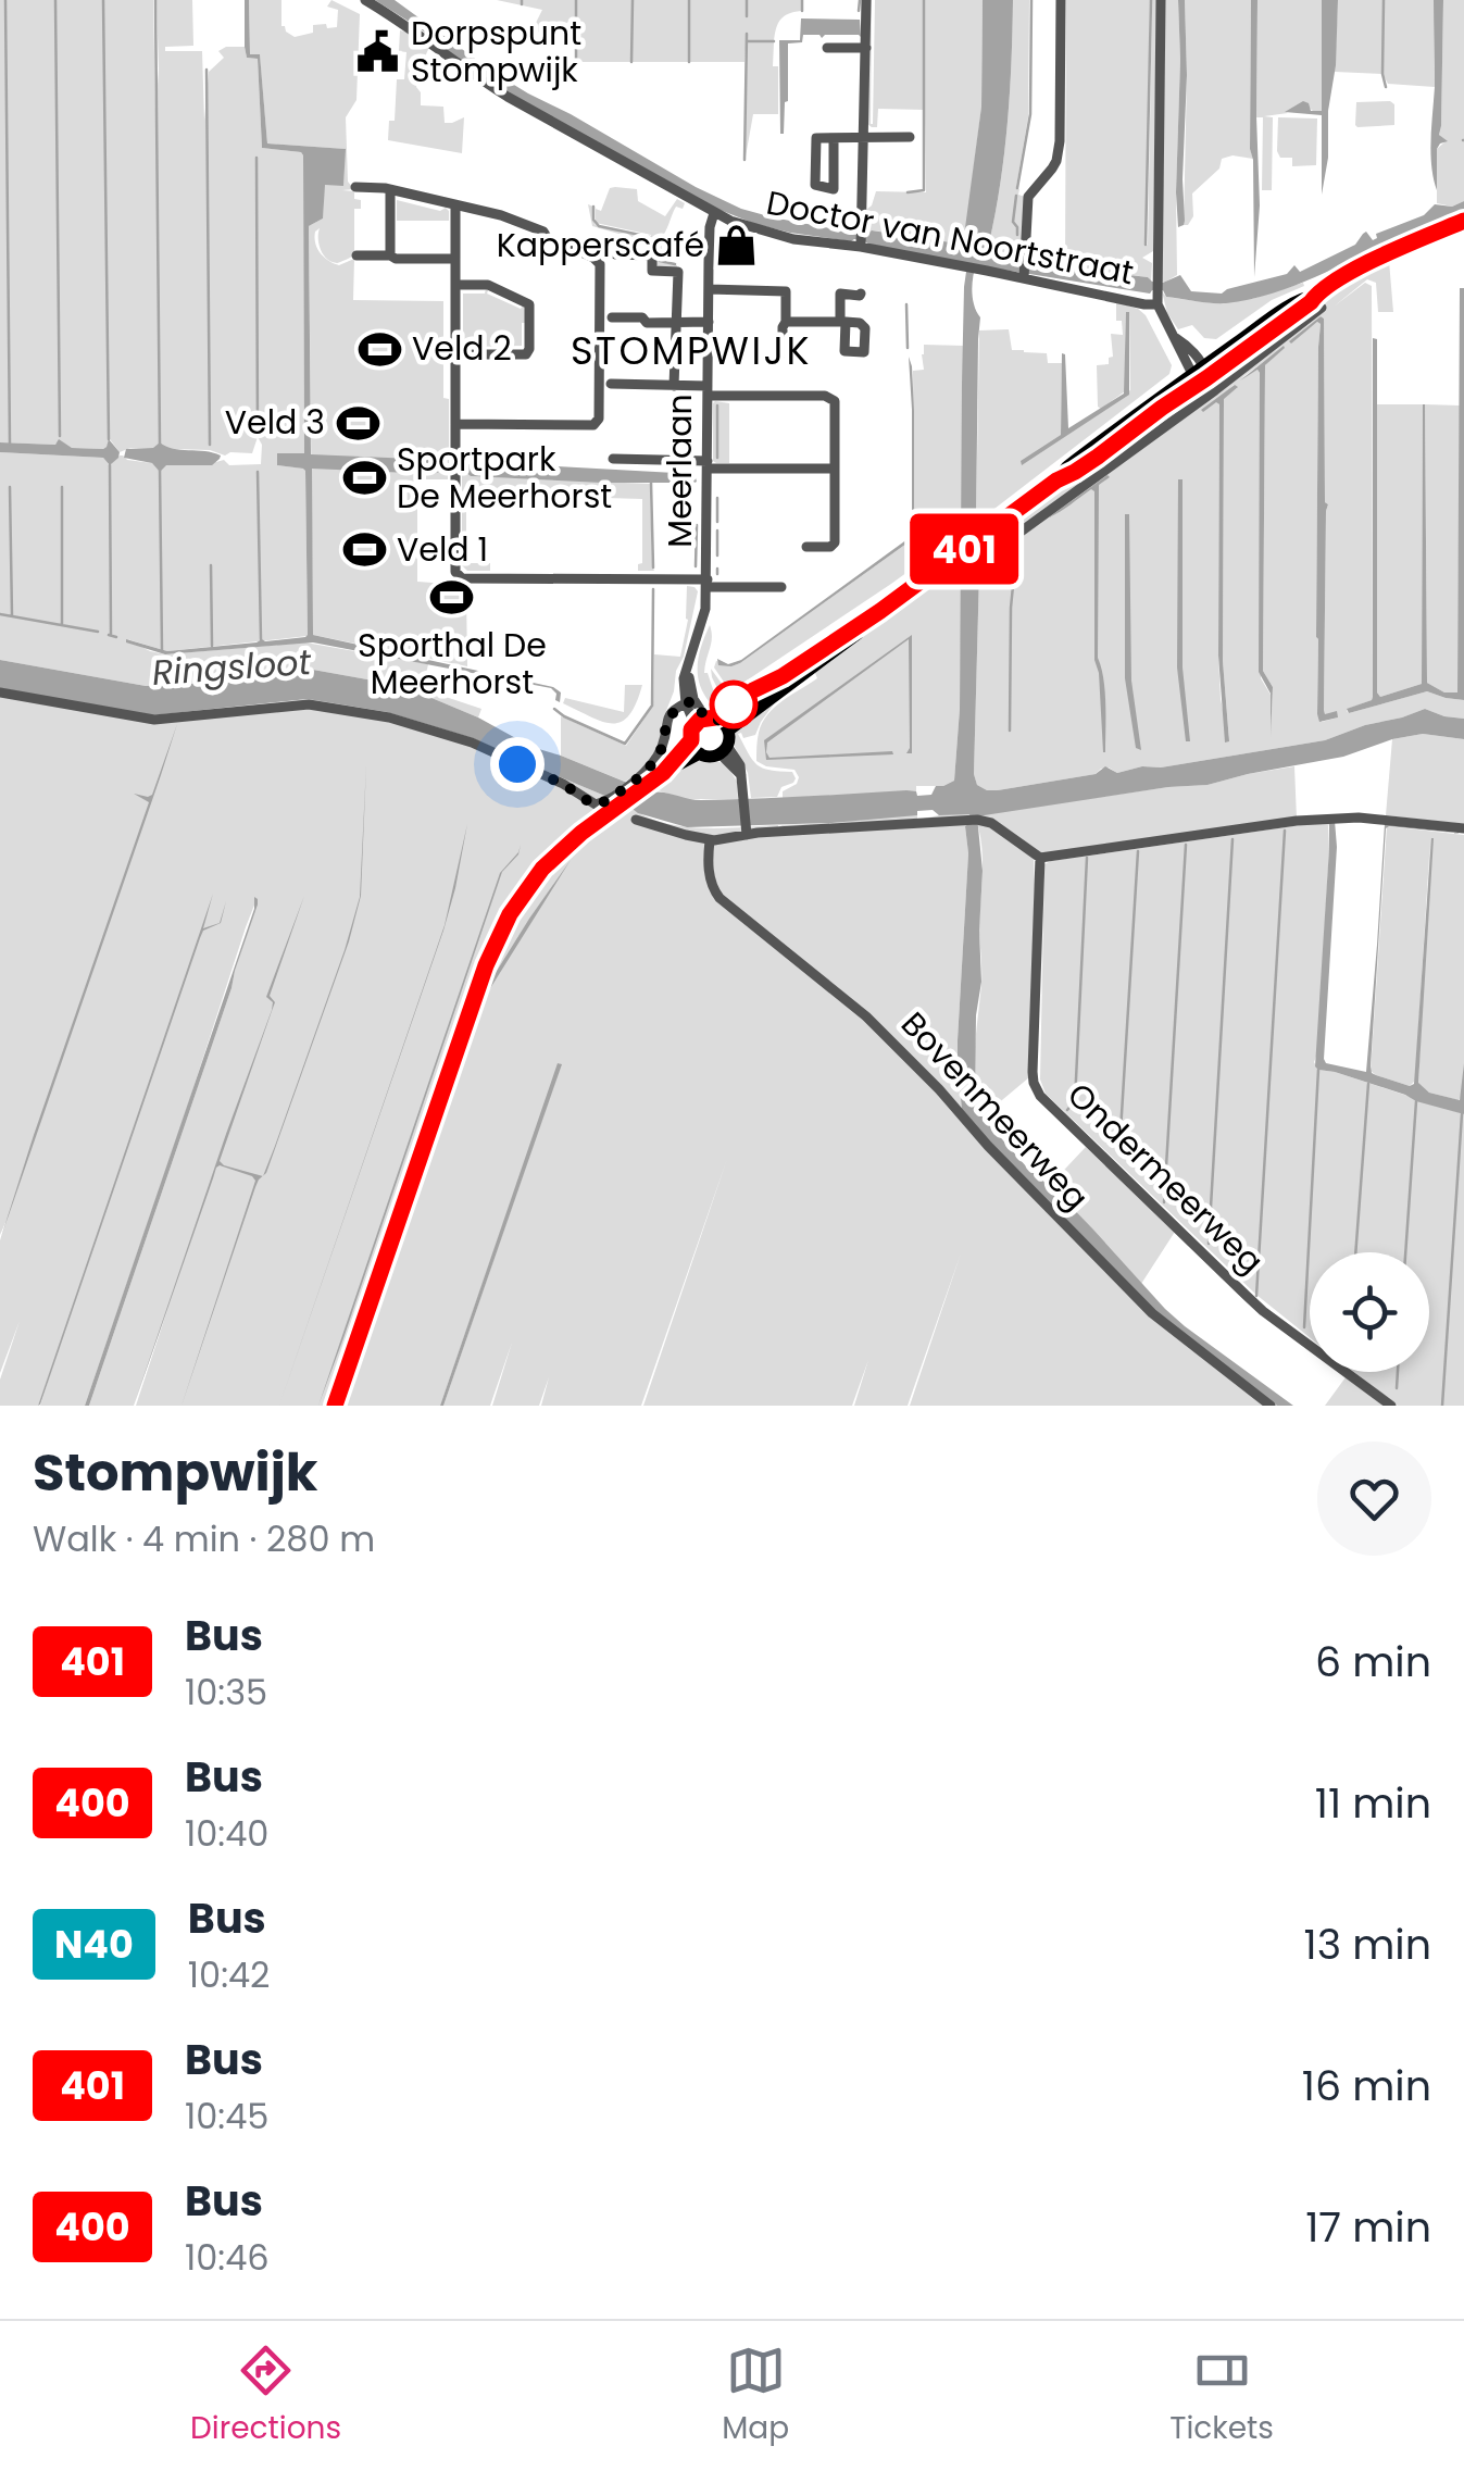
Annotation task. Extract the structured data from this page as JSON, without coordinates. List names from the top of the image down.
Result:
{
  "streets": {
    "street": [
      "Doctor van Noortstraat",
      "Meerlaan",
      "Bovenmeerweg",
      "Ondermeerweg"
    ]
  },
  "crossings": [
    ["Doctor van Noortstraat", "Meerlaan"]
  ],
  "districts": ["STOMPWIJK"],
  "water": ["Ringsloot"],
  "places": {
    "public building": ["Dorpspunt Stompwijk"],
    "shop": ["Kapperscafé"],
    "sports": [
      "Veld 2",
      "Veld 3",
      "Sportpark De Meerhorst",
      "Veld 1",
      "Sporthal De Meerhorst"
    ]
  },
  "lines": ["bus line 401"],
  "page": {
    "on_map": "401",
    "heading": ["Stompwijk", "Walk · 4 min · 280 m"],
    "list": [
      {
        "mark": "401",
        "name": "Bus",
        "note": "10:35",
        "value": "6 min"
      },
      {
        "mark": "400",
        "name": "Bus",
        "note": "10:40",
        "value": "11 min"
      },
      {
        "mark": "N40",
        "name": "Bus",
        "note": "10:42",
        "value": "13 min"
      },
      {
        "mark": "401",
        "name": "Bus",
        "note": "10:45",
        "value": "16 min"
      },
      {
        "mark": "400",
        "name": "Bus",
        "note": "10:46",
        "value": "17 min"
      }
    ],
    "tabs": ["Directions", "Map", "Tickets"]
  }
}
